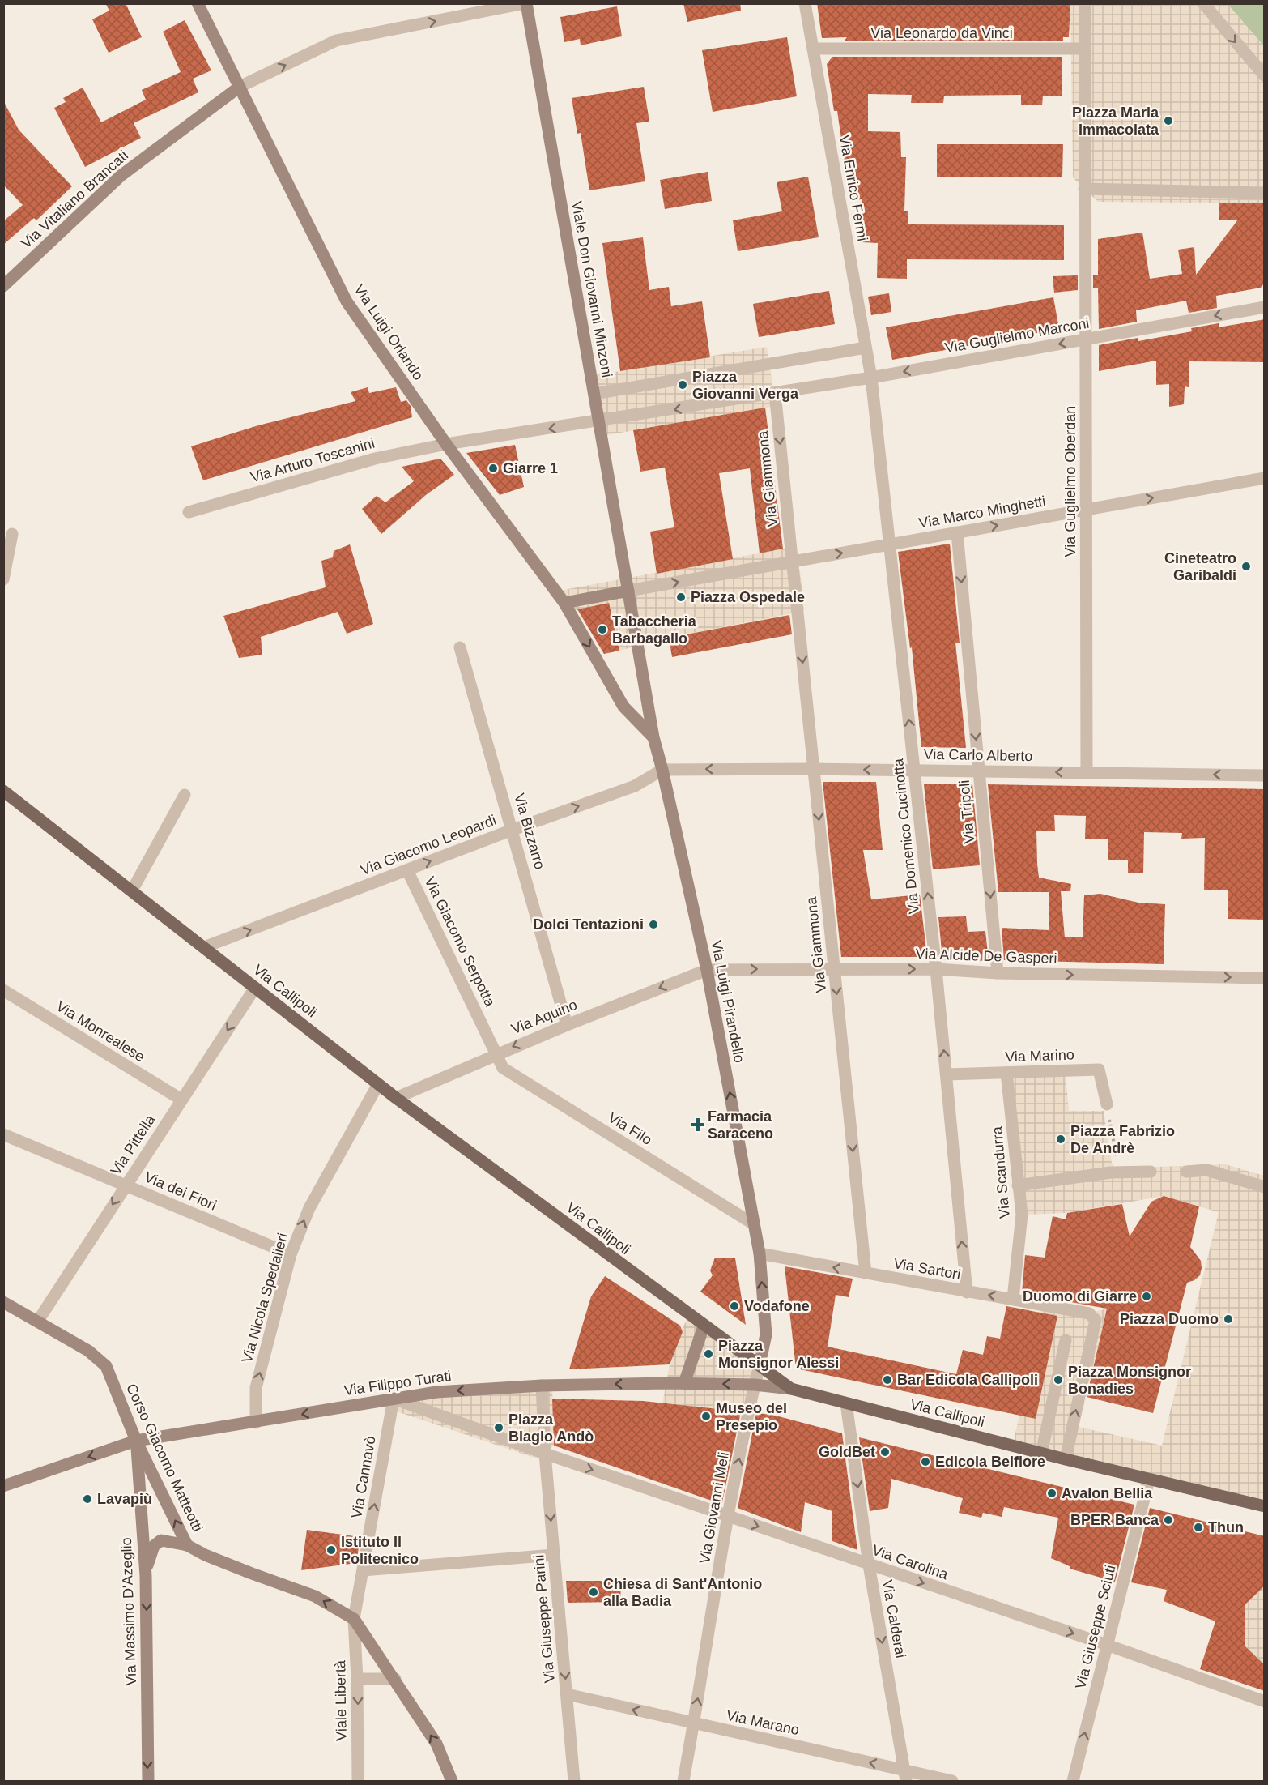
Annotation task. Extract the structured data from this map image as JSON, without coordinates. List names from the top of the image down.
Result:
{
  "streets": {
    "main road": ["Via Callipoli"],
    "street": [
      "Via Leonardo da Vinci",
      "Via Enrico Fermi",
      "Via Vitaliano Brancati",
      "Viale Don Giovanni Minzoni",
      "Via Luigi Orlando",
      "Via Guglielmo Marconi",
      "Via Arturo Toscanini",
      "Via Giammona",
      "Via Guglielmo Oberdan",
      "Via Marco Minghetti",
      "Via Carlo Alberto",
      "Via Tripoli",
      "Via Bizzarro",
      "Via Domenico Cucinotta",
      "Via Giacomo Leopardi",
      "Via Giacomo Serpotta",
      "Via Alcide De Gasperi",
      "Via Luigi Pirandello",
      "Via Aquino",
      "Via Monrealese",
      "Via Marino",
      "Via Filo",
      "Via Pittella",
      "Via Scandurra",
      "Via dei Fiori",
      "Via Sartori",
      "Via Nicola Spedalieri",
      "Via Filippo Turati",
      "Corso Giacomo Matteotti",
      "Via Cannavò",
      "Via Giovanni Meli",
      "Via Carolina",
      "Via Massimo D'Azeglio",
      "Via Giuseppe Parini",
      "Via Calderai",
      "Via Giuseppe Sciuti",
      "Viale Libertà",
      "Via Marano"
    ]
  },
  "crossings": [
    ["Via Leonardo da Vinci", "Via Enrico Fermi"],
    ["Via Leonardo da Vinci", "Via Guglielmo Oberdan"],
    ["Via Enrico Fermi", "Via Guglielmo Marconi"],
    ["Via Enrico Fermi", "Via Domenico Cucinotta"],
    ["Via Vitaliano Brancati", "Via Luigi Orlando"],
    ["Viale Don Giovanni Minzoni", "Via Guglielmo Marconi"],
    ["Viale Don Giovanni Minzoni", "Via Marco Minghetti"],
    ["Viale Don Giovanni Minzoni", "Via Luigi Pirandello"],
    ["Via Luigi Orlando", "Via Arturo Toscanini"],
    ["Via Luigi Orlando", "Via Luigi Pirandello"],
    ["Via Guglielmo Marconi", "Via Giammona"],
    ["Via Guglielmo Marconi", "Via Guglielmo Oberdan"],
    ["Via Guglielmo Marconi", "Via Domenico Cucinotta"],
    ["Via Giammona", "Via Marco Minghetti"],
    ["Via Giammona", "Via Carlo Alberto"],
    ["Via Giammona", "Via Alcide De Gasperi"],
    ["Via Giammona", "Via Sartori"],
    ["Via Guglielmo Oberdan", "Via Marco Minghetti"],
    ["Via Guglielmo Oberdan", "Via Carlo Alberto"],
    ["Via Marco Minghetti", "Via Tripoli"],
    ["Via Marco Minghetti", "Via Domenico Cucinotta"],
    ["Via Carlo Alberto", "Via Tripoli"],
    ["Via Carlo Alberto", "Via Domenico Cucinotta"],
    ["Via Carlo Alberto", "Via Giacomo Leopardi"],
    ["Via Carlo Alberto", "Via Luigi Pirandello"],
    ["Via Tripoli", "Via Alcide De Gasperi"],
    ["Via Bizzarro", "Via Giacomo Leopardi"],
    ["Via Bizzarro", "Via Aquino"],
    ["Via Domenico Cucinotta", "Via Alcide De Gasperi"],
    ["Via Domenico Cucinotta", "Via Marino"],
    ["Via Domenico Cucinotta", "Via Sartori"],
    ["Via Giacomo Leopardi", "Via Giacomo Serpotta"],
    ["Via Giacomo Leopardi", "Via Callipoli"],
    ["Via Giacomo Leopardi", "Via Luigi Pirandello"],
    ["Via Giacomo Serpotta", "Via Aquino"],
    ["Via Giacomo Serpotta", "Via Filo"],
    ["Via Alcide De Gasperi", "Via Luigi Pirandello"],
    ["Via Alcide De Gasperi", "Via Aquino"],
    ["Via Callipoli", "Via Luigi Pirandello"],
    ["Via Callipoli", "Via Aquino"],
    ["Via Callipoli", "Via Pittella"],
    ["Via Callipoli", "Via Sartori"],
    ["Via Callipoli", "Via Nicola Spedalieri"],
    ["Via Callipoli", "Via Filippo Turati"],
    ["Via Callipoli", "Via Giovanni Meli"],
    ["Via Callipoli", "Via Calderai"],
    ["Via Callipoli", "Via Giuseppe Sciuti"],
    ["Via Luigi Pirandello", "Via Aquino"],
    ["Via Luigi Pirandello", "Via Filo"],
    ["Via Luigi Pirandello", "Via Sartori"],
    ["Via Luigi Pirandello", "Via Giovanni Meli"],
    ["Via Aquino", "Via Filo"],
    ["Via Monrealese", "Via Pittella"],
    ["Via Marino", "Via Scandurra"],
    ["Via Pittella", "Via dei Fiori"],
    ["Via Pittella", "Corso Giacomo Matteotti"],
    ["Via Scandurra", "Via Sartori"],
    ["Via dei Fiori", "Via Nicola Spedalieri"],
    ["Via Nicola Spedalieri", "Via Filippo Turati"],
    ["Via Filippo Turati", "Corso Giacomo Matteotti"],
    ["Via Filippo Turati", "Via Cannavò"],
    ["Via Filippo Turati", "Via Giovanni Meli"],
    ["Via Filippo Turati", "Via Carolina"],
    ["Via Filippo Turati", "Via Massimo D'Azeglio"],
    ["Via Filippo Turati", "Via Giuseppe Parini"],
    ["Corso Giacomo Matteotti", "Via Cannavò"],
    ["Corso Giacomo Matteotti", "Via Massimo D'Azeglio"],
    ["Corso Giacomo Matteotti", "Viale Libertà"],
    ["Via Cannavò", "Via Carolina"],
    ["Via Cannavò", "Viale Libertà"],
    ["Via Giovanni Meli", "Via Carolina"],
    ["Via Giovanni Meli", "Via Marano"],
    ["Via Carolina", "Via Giuseppe Parini"],
    ["Via Carolina", "Via Calderai"],
    ["Via Carolina", "Via Giuseppe Sciuti"],
    ["Via Giuseppe Parini", "Via Marano"],
    ["Via Calderai", "Via Marano"]
  ],
  "one_way": [
    "Via Giammona",
    "Via Marco Minghetti",
    "Via Carlo Alberto",
    "Via Tripoli",
    "Via Domenico Cucinotta",
    "Via Giacomo Leopardi",
    "Via Alcide De Gasperi",
    "Via Luigi Pirandello",
    "Via Aquino",
    "Via Pittella",
    "Via Nicola Spedalieri",
    "Via Filippo Turati",
    "Corso Giacomo Matteotti",
    "Via Cannavò",
    "Via Giovanni Meli",
    "Via Carolina",
    "Via Massimo D'Azeglio",
    "Via Giuseppe Parini",
    "Via Calderai",
    "Via Giuseppe Sciuti",
    "Viale Libertà",
    "Via Marano"
  ],
  "places": {
    "other": [
      "Piazza Maria Immacolata",
      "Piazza Giovanni Verga",
      "Giarre 1",
      "Cineteatro Garibaldi",
      "Piazza Ospedale",
      "Tabaccheria Barbagallo",
      "Dolci Tentazioni",
      "Piazza Fabrizio De Andrè",
      "Duomo di Giarre",
      "Vodafone",
      "Piazza Duomo",
      "Piazza Monsignor Alessi",
      "Bar Edicola Callipoli",
      "Piazza Monsignor Bonadies",
      "Museo del Presepio",
      "Piazza Biagio Andò",
      "GoldBet",
      "Edicola Belfiore",
      "Avalon Bellia",
      "Lavapiù",
      "BPER Banca",
      "Thun",
      "Istituto Il Politecnico",
      "Chiesa di Sant'Antonio alla Badia"
    ],
    "health": ["Farmacia Saraceno"]
  }
}
